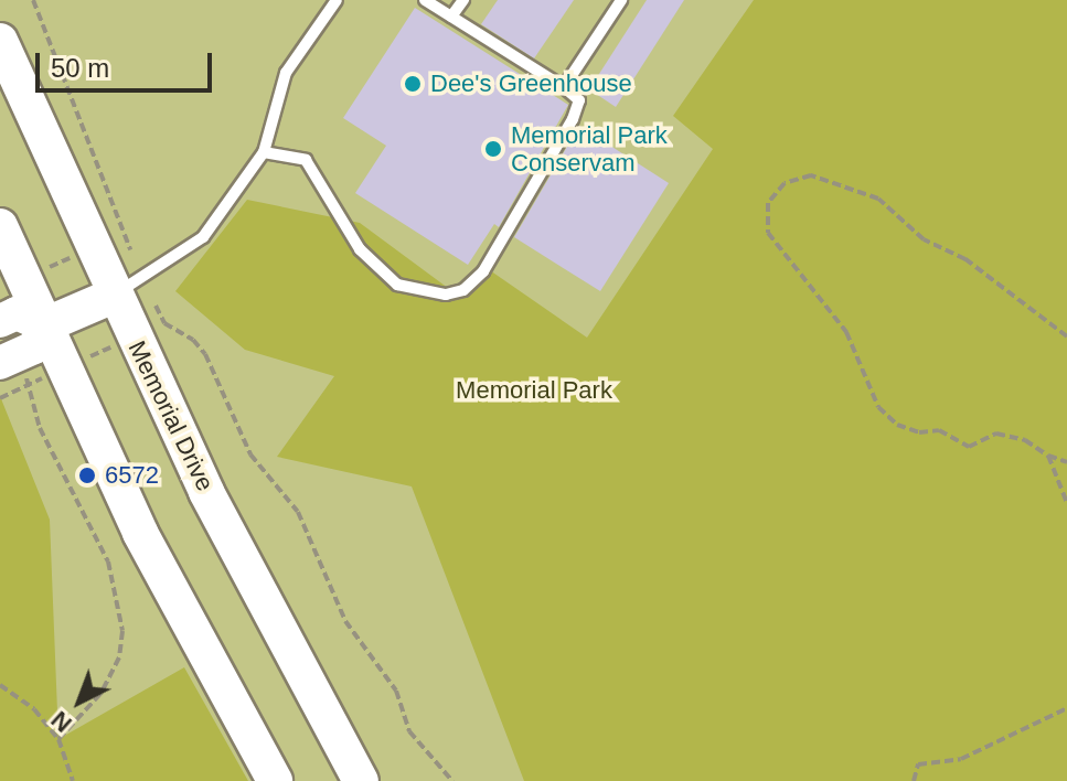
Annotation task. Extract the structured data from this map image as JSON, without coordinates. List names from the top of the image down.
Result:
{
  "streets": {
    "main road": ["Memorial Drive"]
  },
  "parks": ["Memorial Park"],
  "places": ["Dee's Greenhouse", "Memorial Park Conservam", "6572"],
  "scale_bar": "50 m",
  "north": "bottom left"
}
